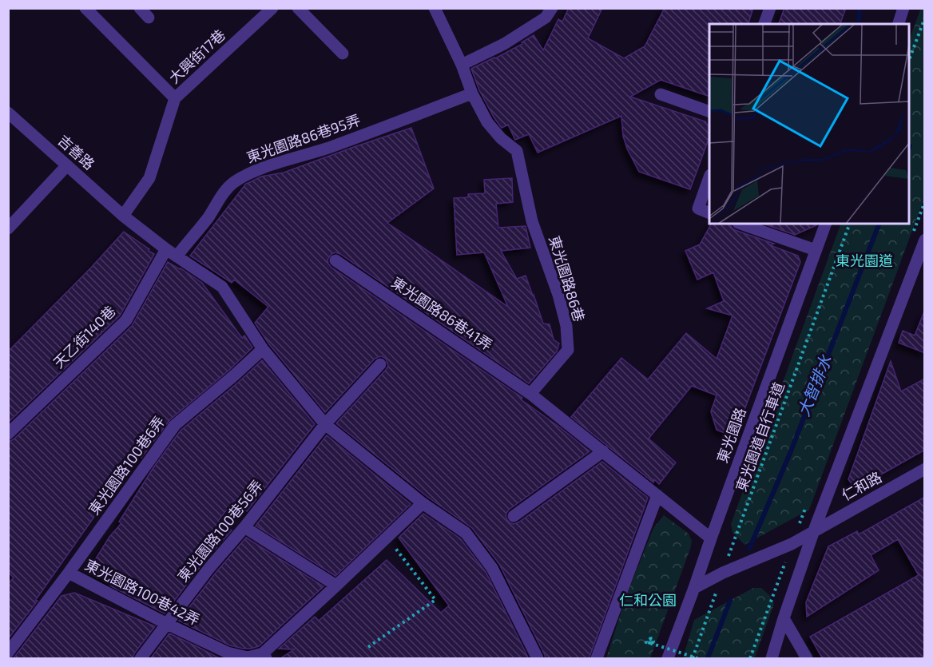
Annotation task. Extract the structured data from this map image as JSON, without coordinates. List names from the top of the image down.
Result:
{
  "streets": {
    "street": [
      "大興街17巷",
      "東光園路86巷95弄",
      "吉善路",
      "東光園路86巷",
      "東光園路86巷41弄",
      "天乙街140巷",
      "東光園路",
      "東光園路100巷6弄",
      "仁和路",
      "東光園路100巷56弄",
      "東光園路100巷42弄"
    ],
    "path": ["東光園道自行車道"]
  },
  "crossings": [
    ["大興街17巷", "吉善路"],
    ["東光園路86巷95弄", "東光園路86巷"],
    ["東光園路86巷95弄", "天乙街140巷"],
    ["東光園路86巷", "東光園路86巷41弄"],
    ["東光園路", "仁和路"],
    ["東光園道自行車道", "仁和路"],
    ["東光園路100巷6弄", "東光園路100巷42弄"],
    ["東光園路100巷56弄", "東光園路100巷42弄"]
  ],
  "water": ["大智排水"],
  "parks": ["東光園道", "仁和公園"]
}
